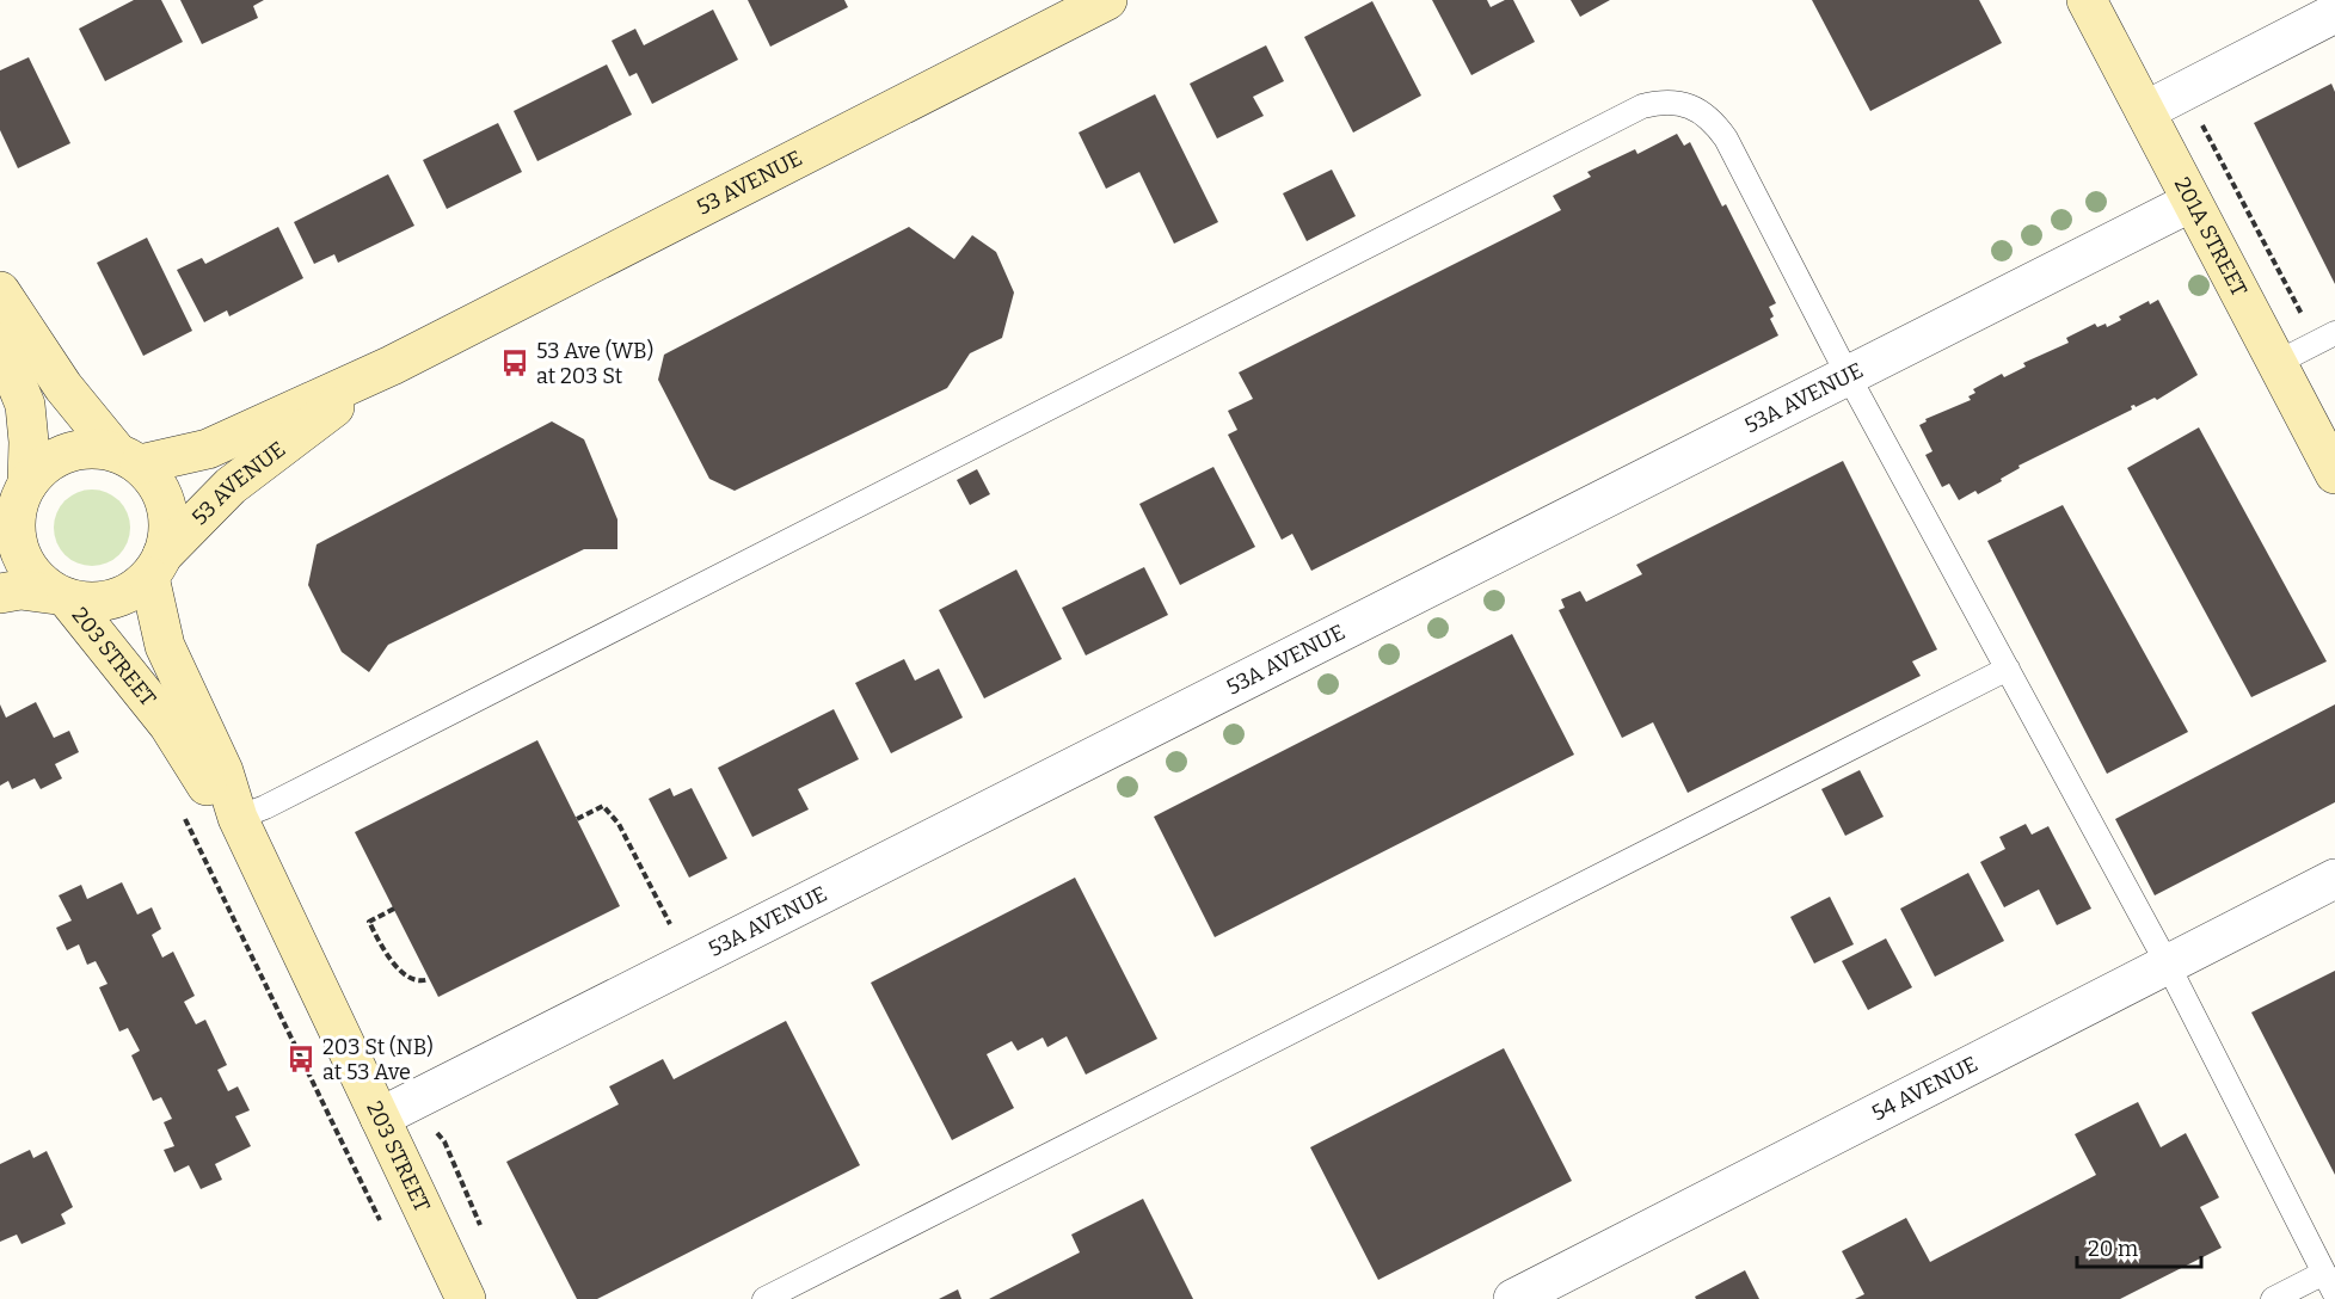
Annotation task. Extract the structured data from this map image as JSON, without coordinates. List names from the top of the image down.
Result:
{
  "streets": {
    "street": [
      "53 AVENUE",
      "201A STREET",
      "53A AVENUE",
      "203 STREET",
      "54 AVENUE"
    ]
  },
  "crossings": [
    ["53 AVENUE", "203 STREET"],
    ["201A STREET", "53A AVENUE"],
    ["53A AVENUE", "203 STREET"]
  ],
  "places": {
    "bus stop": ["53 Ave (WB) at 203 St", "203 St (NB) at 53 Ave"]
  },
  "scale_bar": "20 m"
}
